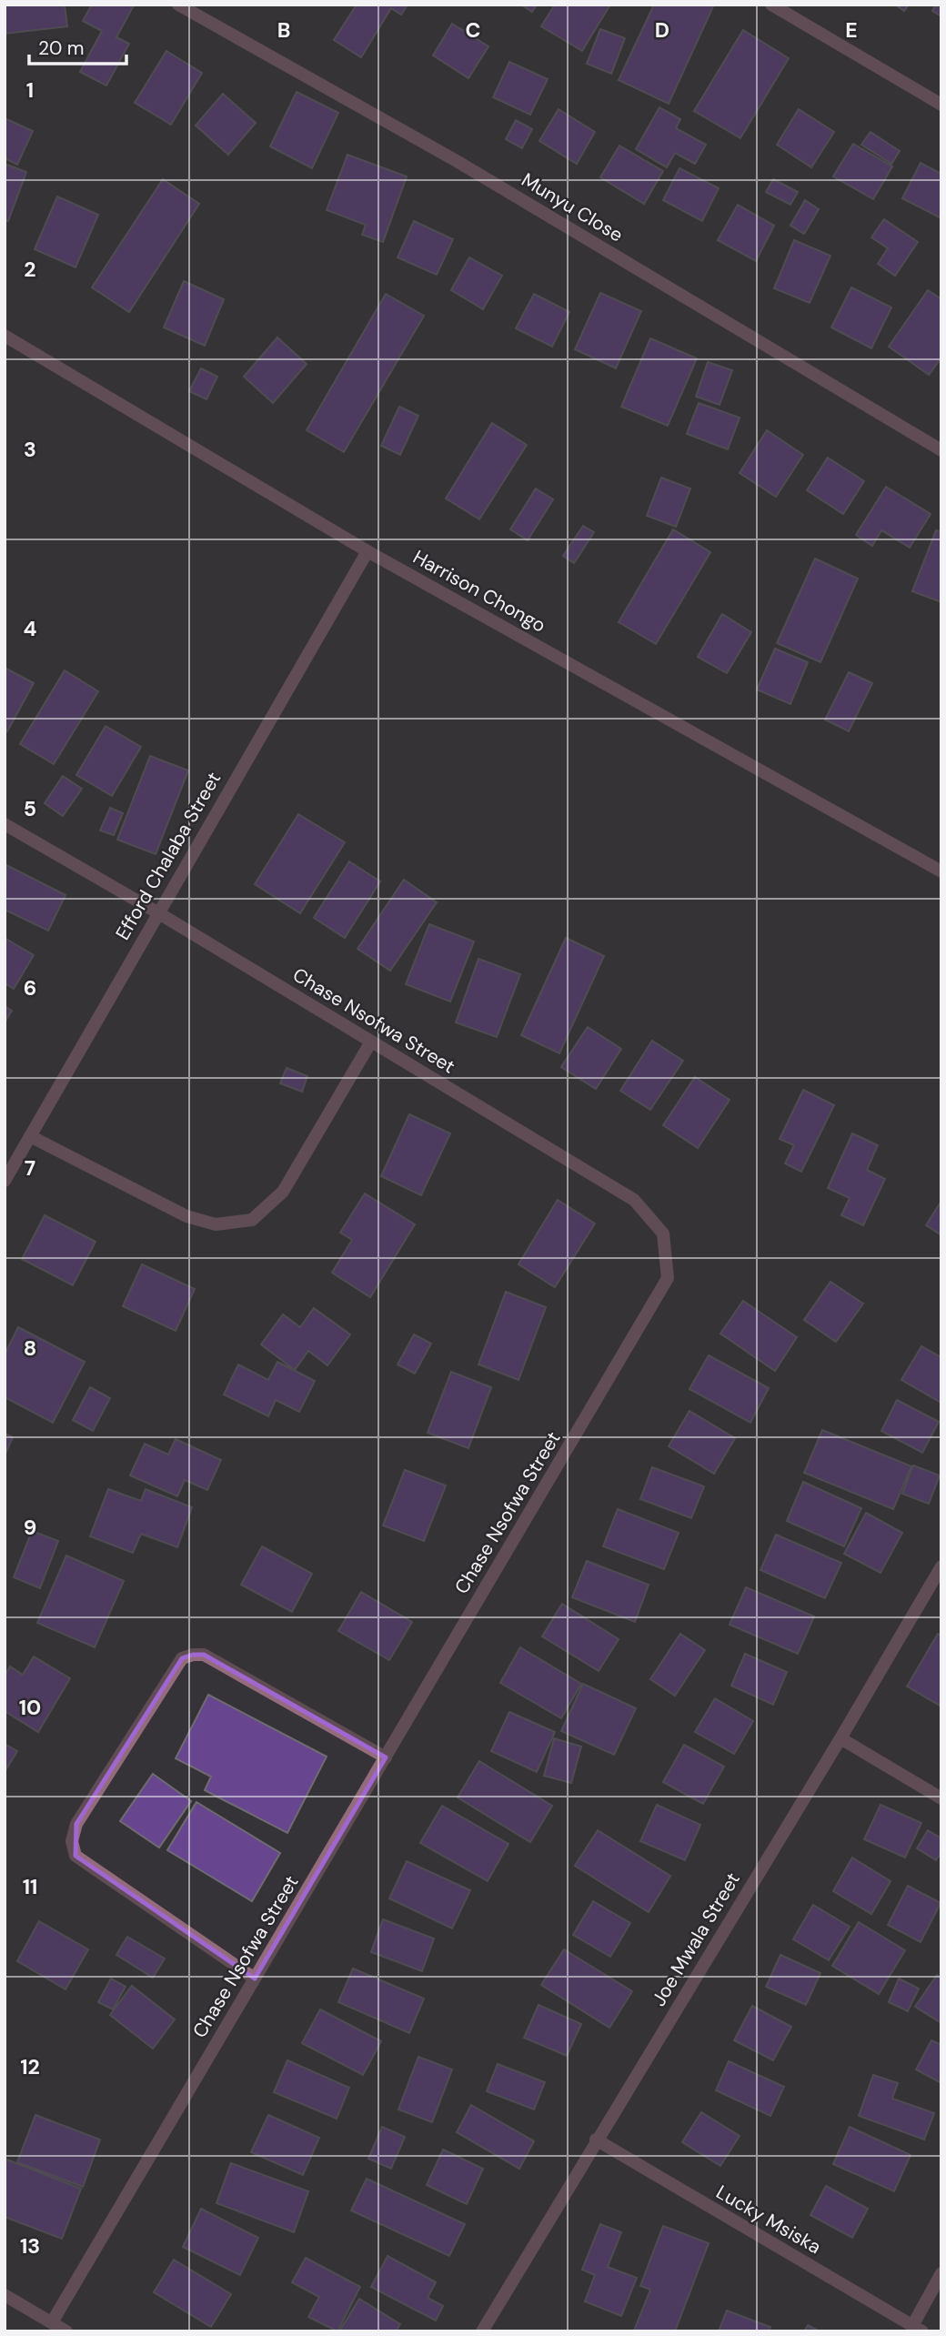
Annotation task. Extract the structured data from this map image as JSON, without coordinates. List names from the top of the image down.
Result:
{
  "streets": {
    "street": [
      "Munyu Close",
      "Harrison Chongo",
      "Efford Chalaba Street",
      "Chase Nsofwa Street",
      "Joe Mwala Street",
      "Lucky Msiska"
    ]
  },
  "crossings": [
    ["Harrison Chongo", "Efford Chalaba Street"],
    ["Efford Chalaba Street", "Chase Nsofwa Street"],
    ["Joe Mwala Street", "Lucky Msiska"]
  ],
  "scale_bar": "20 m",
  "grid": {
    "columns": [
      "B",
      "C",
      "D",
      "E"
    ],
    "rows": [
      "1",
      "2",
      "3",
      "4",
      "5",
      "6",
      "7",
      "8",
      "9",
      "10",
      "11",
      "12",
      "13"
    ]
  }
}
